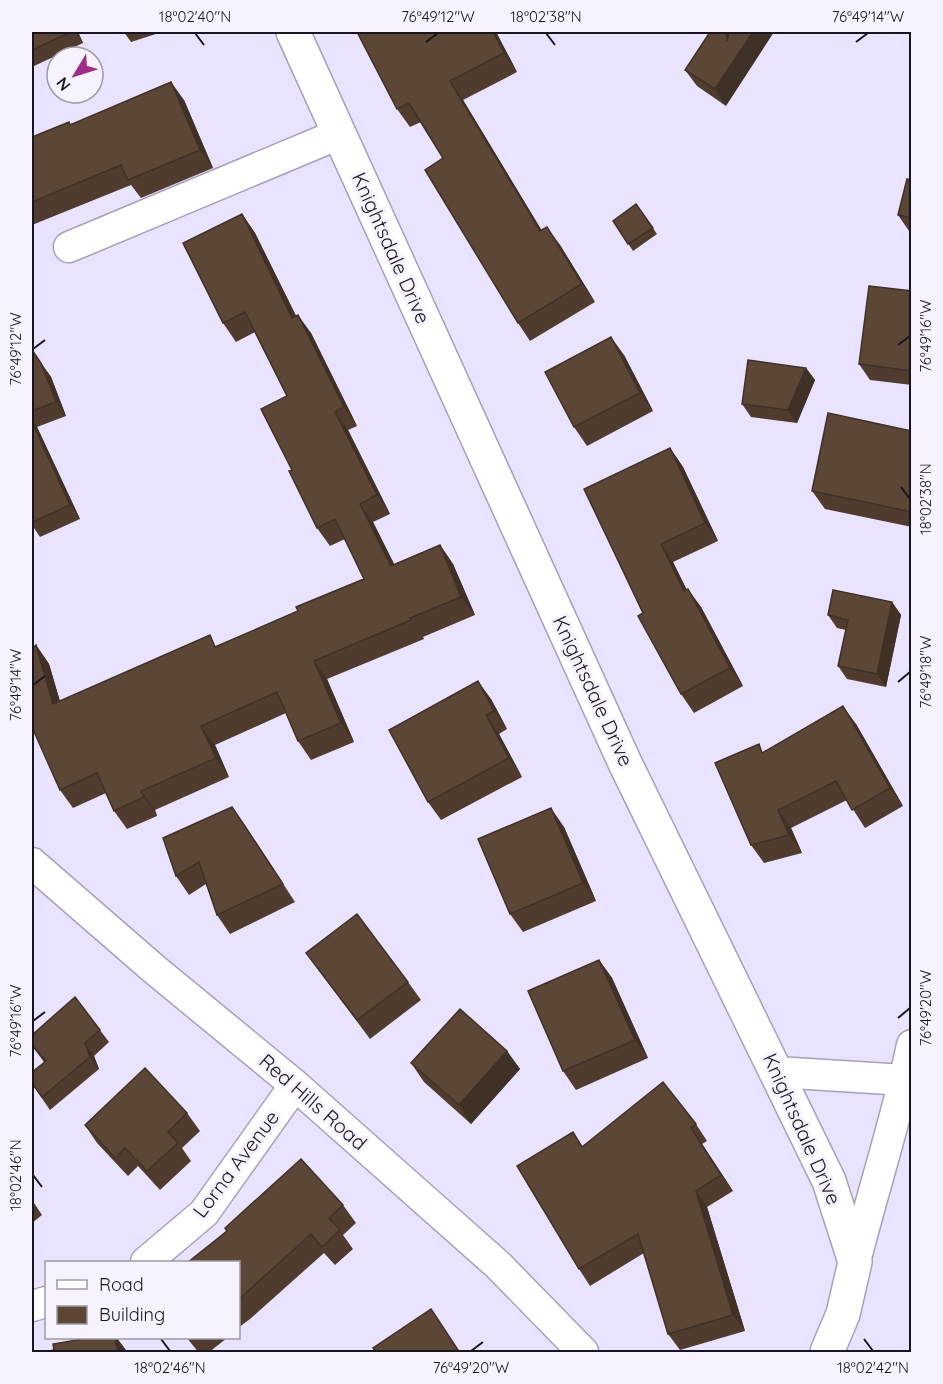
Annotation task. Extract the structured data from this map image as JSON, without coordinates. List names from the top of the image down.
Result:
{
  "streets": {
    "main road": ["Knightsdale Drive"],
    "street": ["Red Hills Road", "Lorna Avenue"]
  },
  "crossings": [
    ["Red Hills Road", "Lorna Avenue"]
  ],
  "legend": ["Road", "Building"],
  "north": "bottom left",
  "coordinates": [
    "18°02'40\"N",
    "76°49'12\"W",
    "18°02'38\"N",
    "76°49'14\"W",
    "76°49'16\"W",
    "76°49'18\"W",
    "76°49'20\"W",
    "18°02'46\"N",
    "18°02'42\"N"
  ]
}
